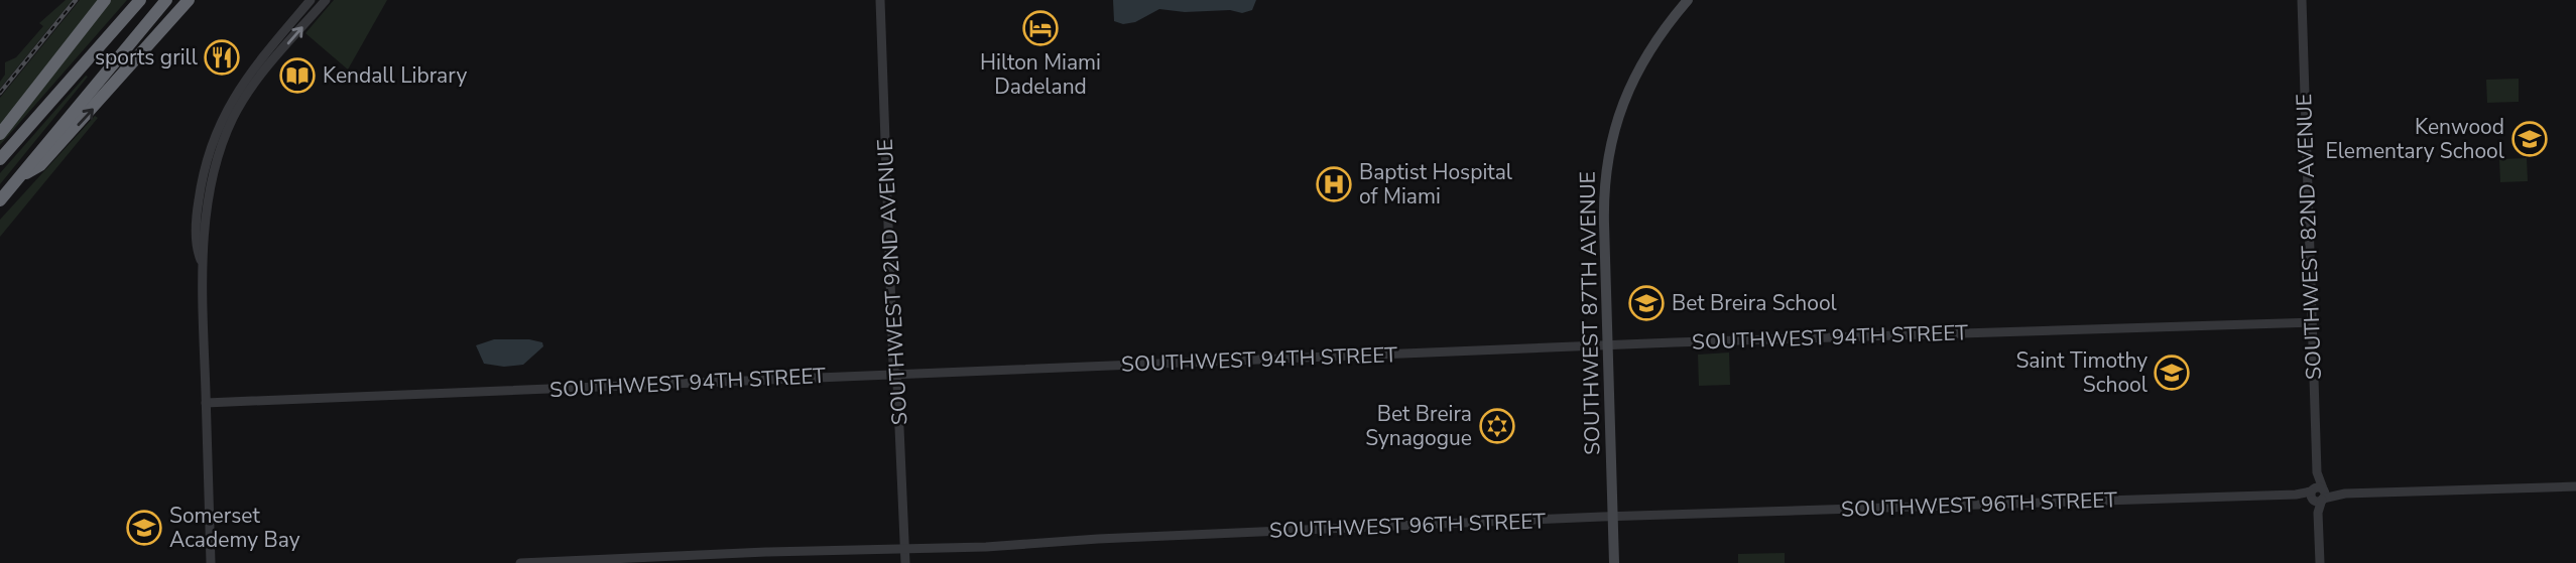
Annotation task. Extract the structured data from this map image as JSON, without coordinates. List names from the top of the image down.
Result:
{
  "streets": {
    "main road": ["SOUTHWEST 87TH AVENUE"],
    "street": [
      "SOUTHWEST 82ND AVENUE",
      "SOUTHWEST 92ND AVENUE",
      "SOUTHWEST 94TH STREET",
      "SOUTHWEST 96TH STREET"
    ]
  },
  "crossings": [
    ["SOUTHWEST 82ND AVENUE", "SOUTHWEST 94TH STREET"],
    ["SOUTHWEST 82ND AVENUE", "SOUTHWEST 96TH STREET"],
    ["SOUTHWEST 92ND AVENUE", "SOUTHWEST 94TH STREET"],
    ["SOUTHWEST 92ND AVENUE", "SOUTHWEST 96TH STREET"],
    ["SOUTHWEST 87TH AVENUE", "SOUTHWEST 94TH STREET"],
    ["SOUTHWEST 87TH AVENUE", "SOUTHWEST 96TH STREET"]
  ],
  "places": {
    "hotel": ["Hilton Miami Dadeland"],
    "restaurant": ["sports grill"],
    "library": ["Kendall Library"],
    "school or university": [
      "Kenwood Elementary School",
      "Bet Breira School",
      "Saint Timothy School",
      "Somerset Academy Bay"
    ],
    "hospital": ["Baptist Hospital of Miami"],
    "synagogue": ["Bet Breira Synagogue"]
  }
}
